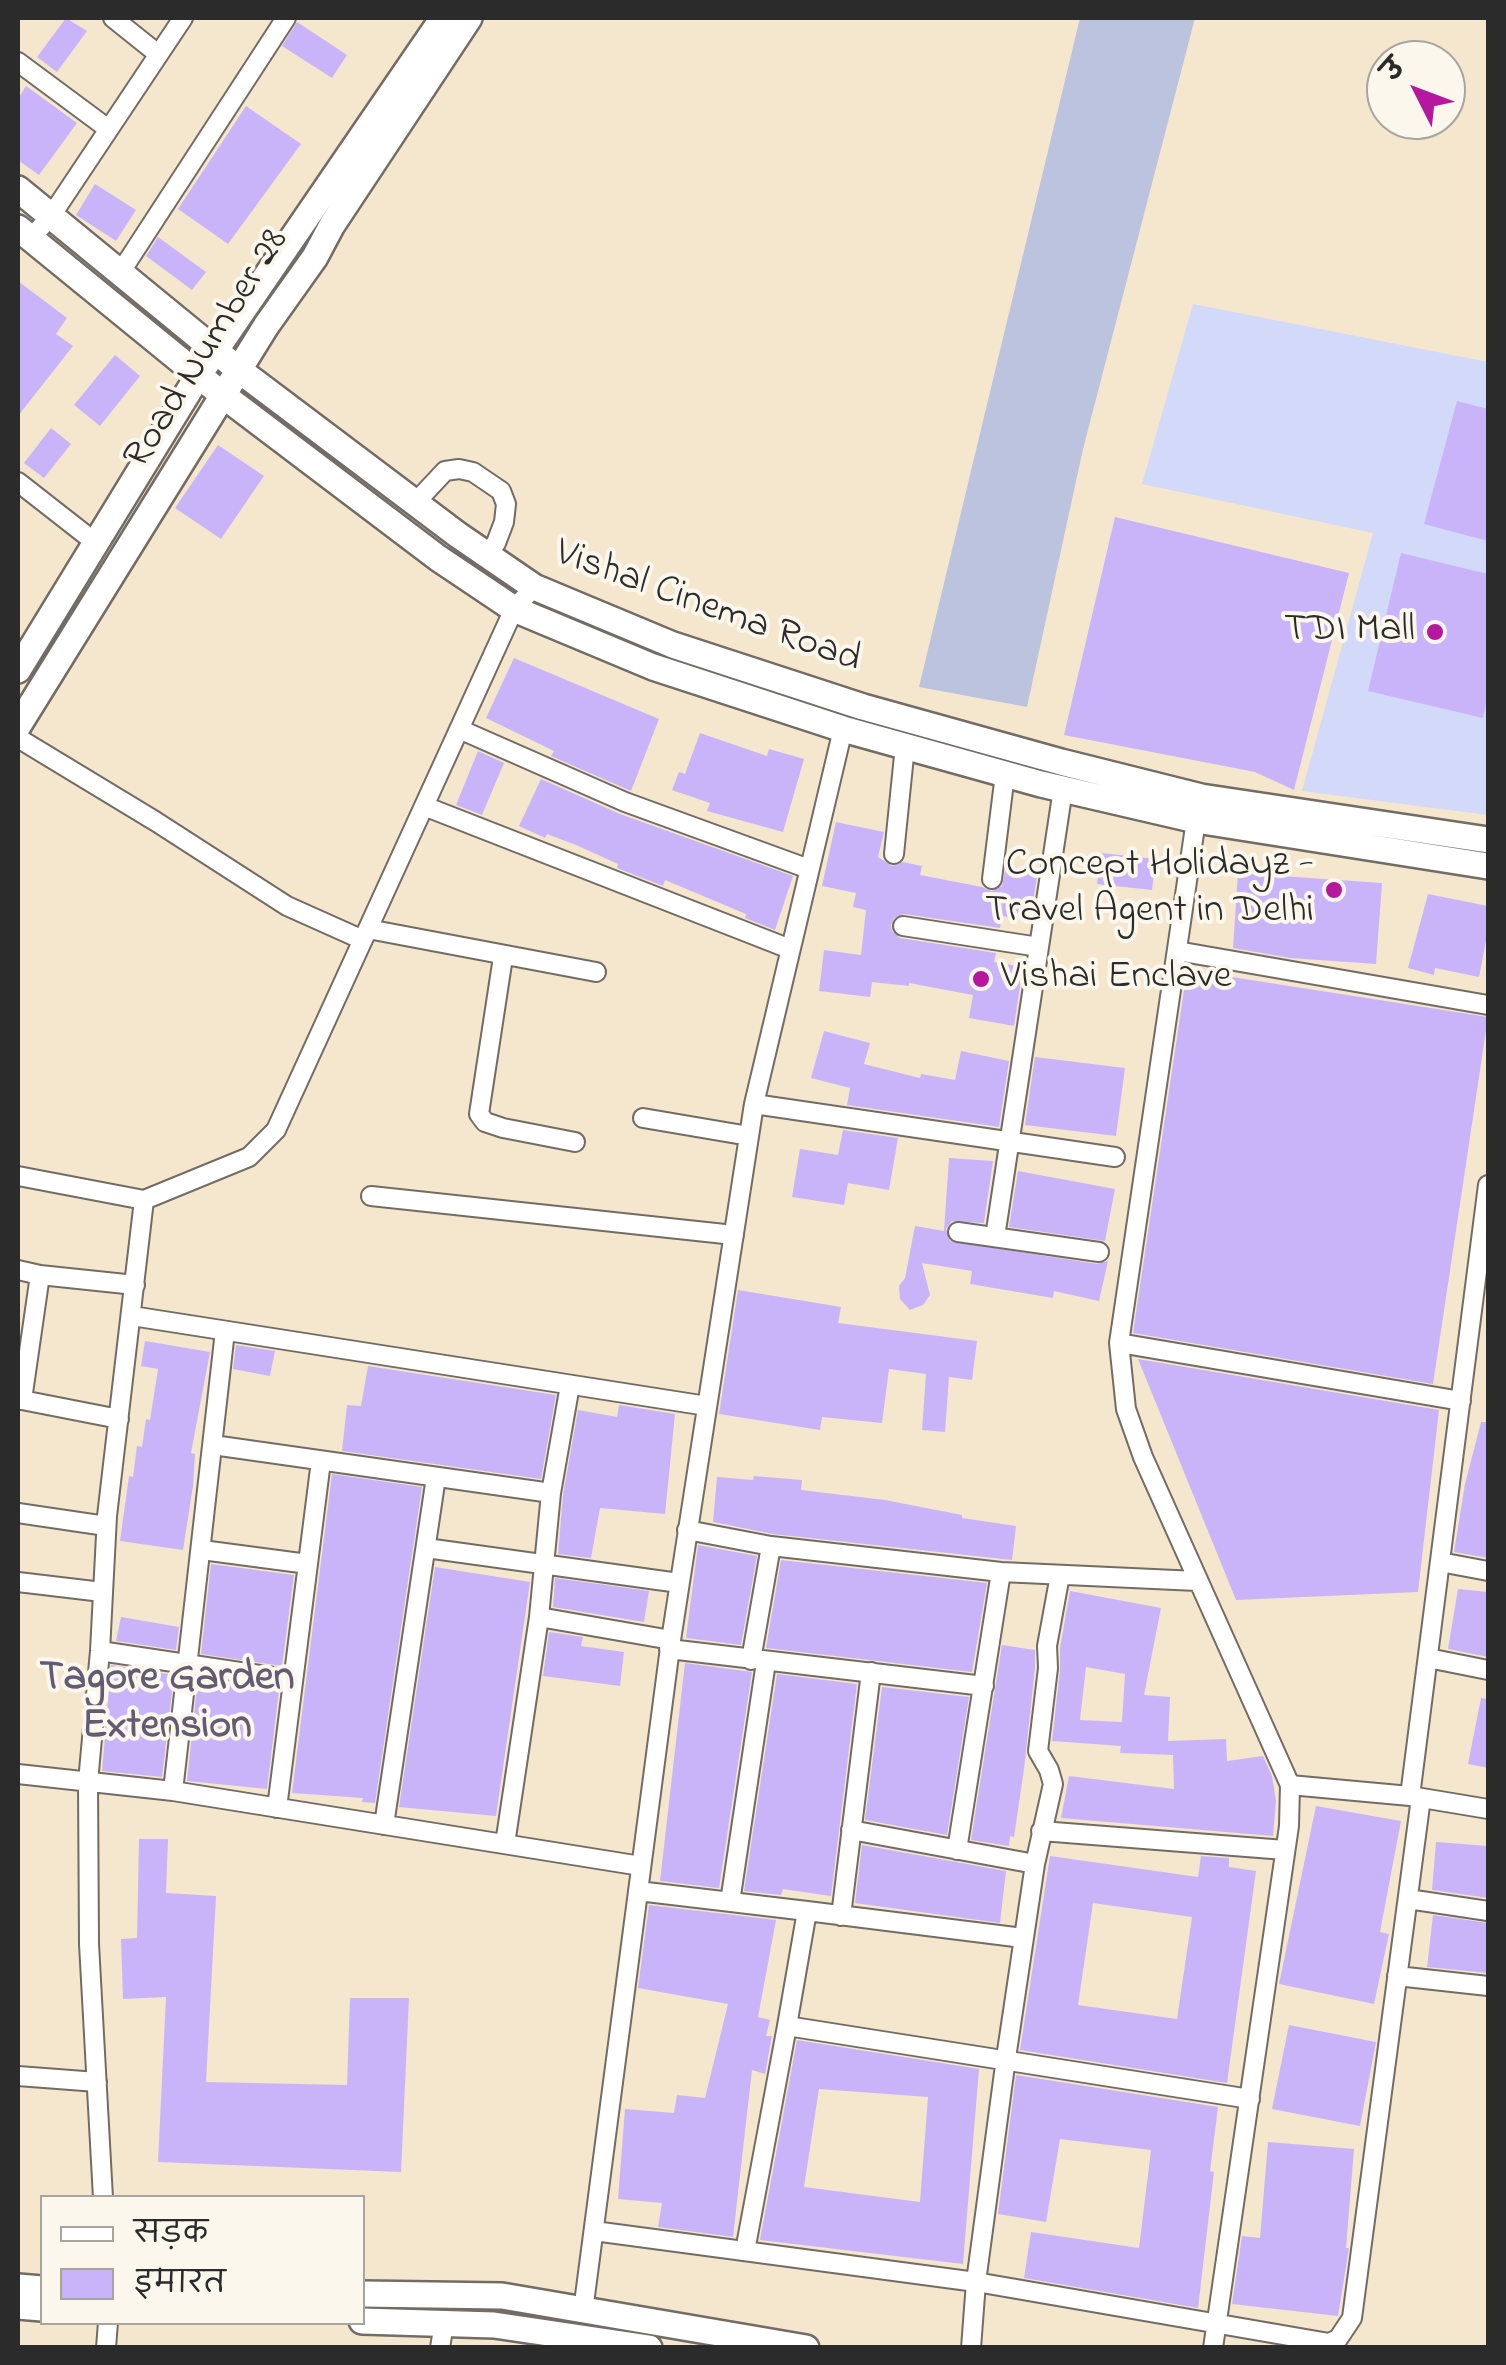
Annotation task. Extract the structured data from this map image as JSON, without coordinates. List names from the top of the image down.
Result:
{
  "streets": {
    "street": ["Road Number 28", "Vishal Cinema Road"]
  },
  "crossings": [
    ["Road Number 28", "Vishal Cinema Road"]
  ],
  "districts": ["Tagore Garden Extension"],
  "places": ["TDI Mall", "Concept Holidayz - Travel Agent in Delhi", "Vishai Enclave"],
  "legend": ["सड़क", "इमारत"],
  "north": "top left"
}
